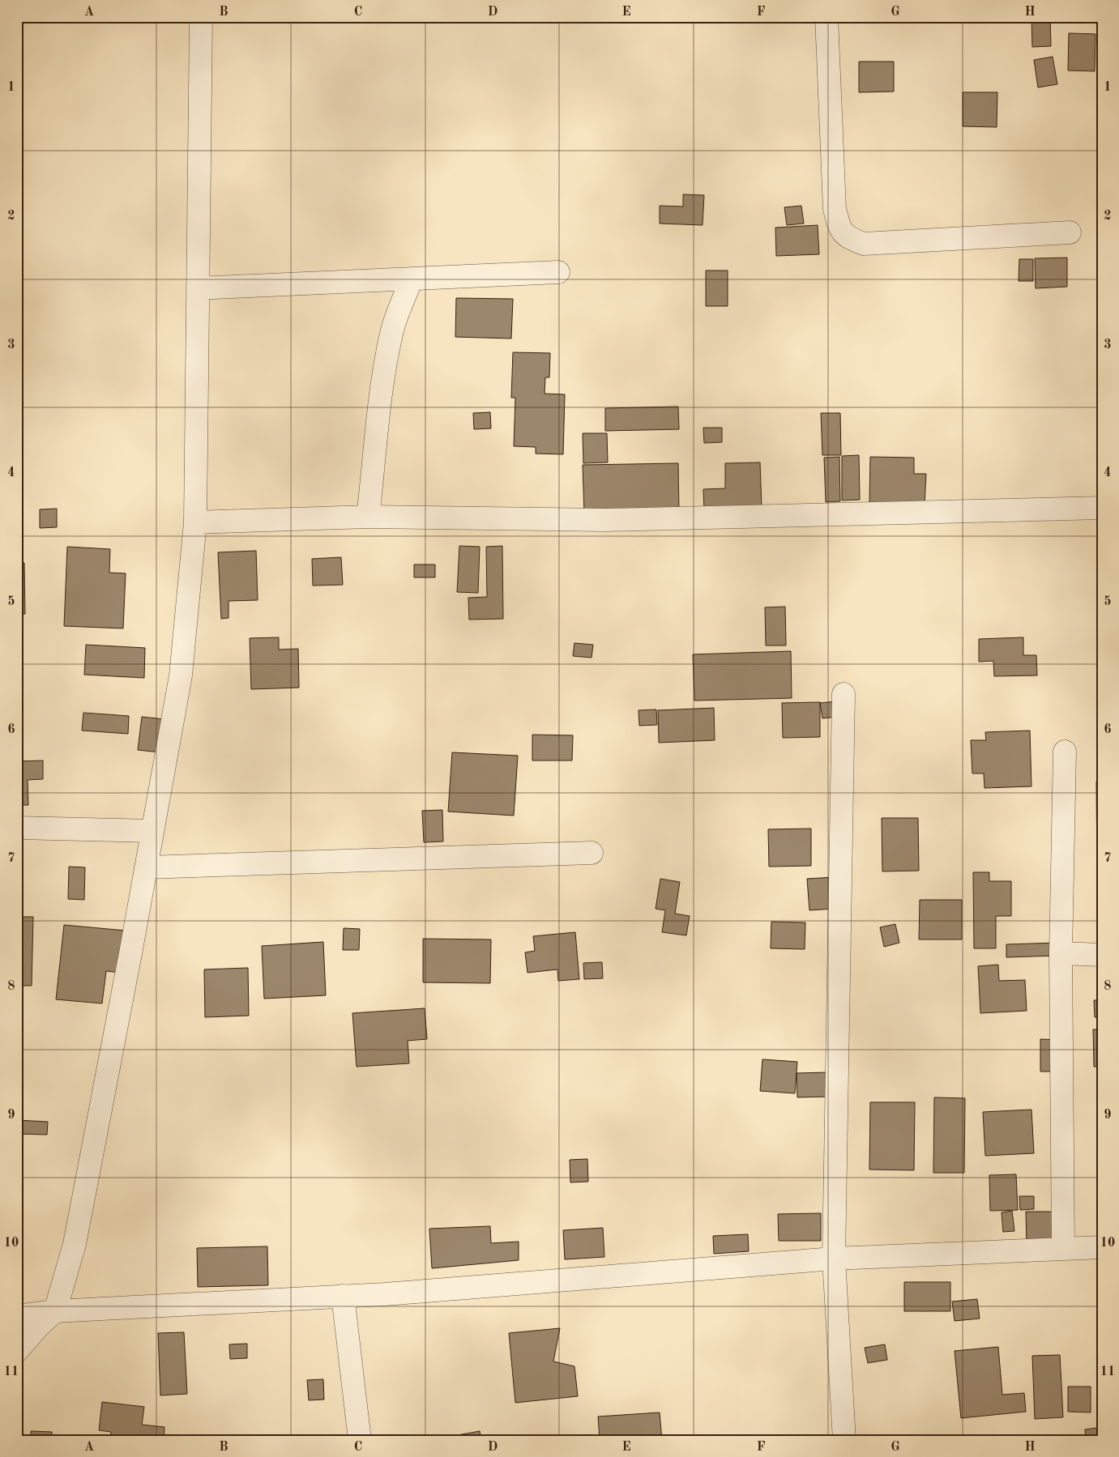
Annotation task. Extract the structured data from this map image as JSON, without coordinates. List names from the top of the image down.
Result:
{
  "grid": {
    "columns": [
      "A",
      "B",
      "C",
      "D",
      "E",
      "F",
      "G",
      "H"
    ],
    "rows": [
      "1",
      "2",
      "3",
      "4",
      "5",
      "6",
      "7",
      "8",
      "9",
      "10",
      "11"
    ]
  }
}
